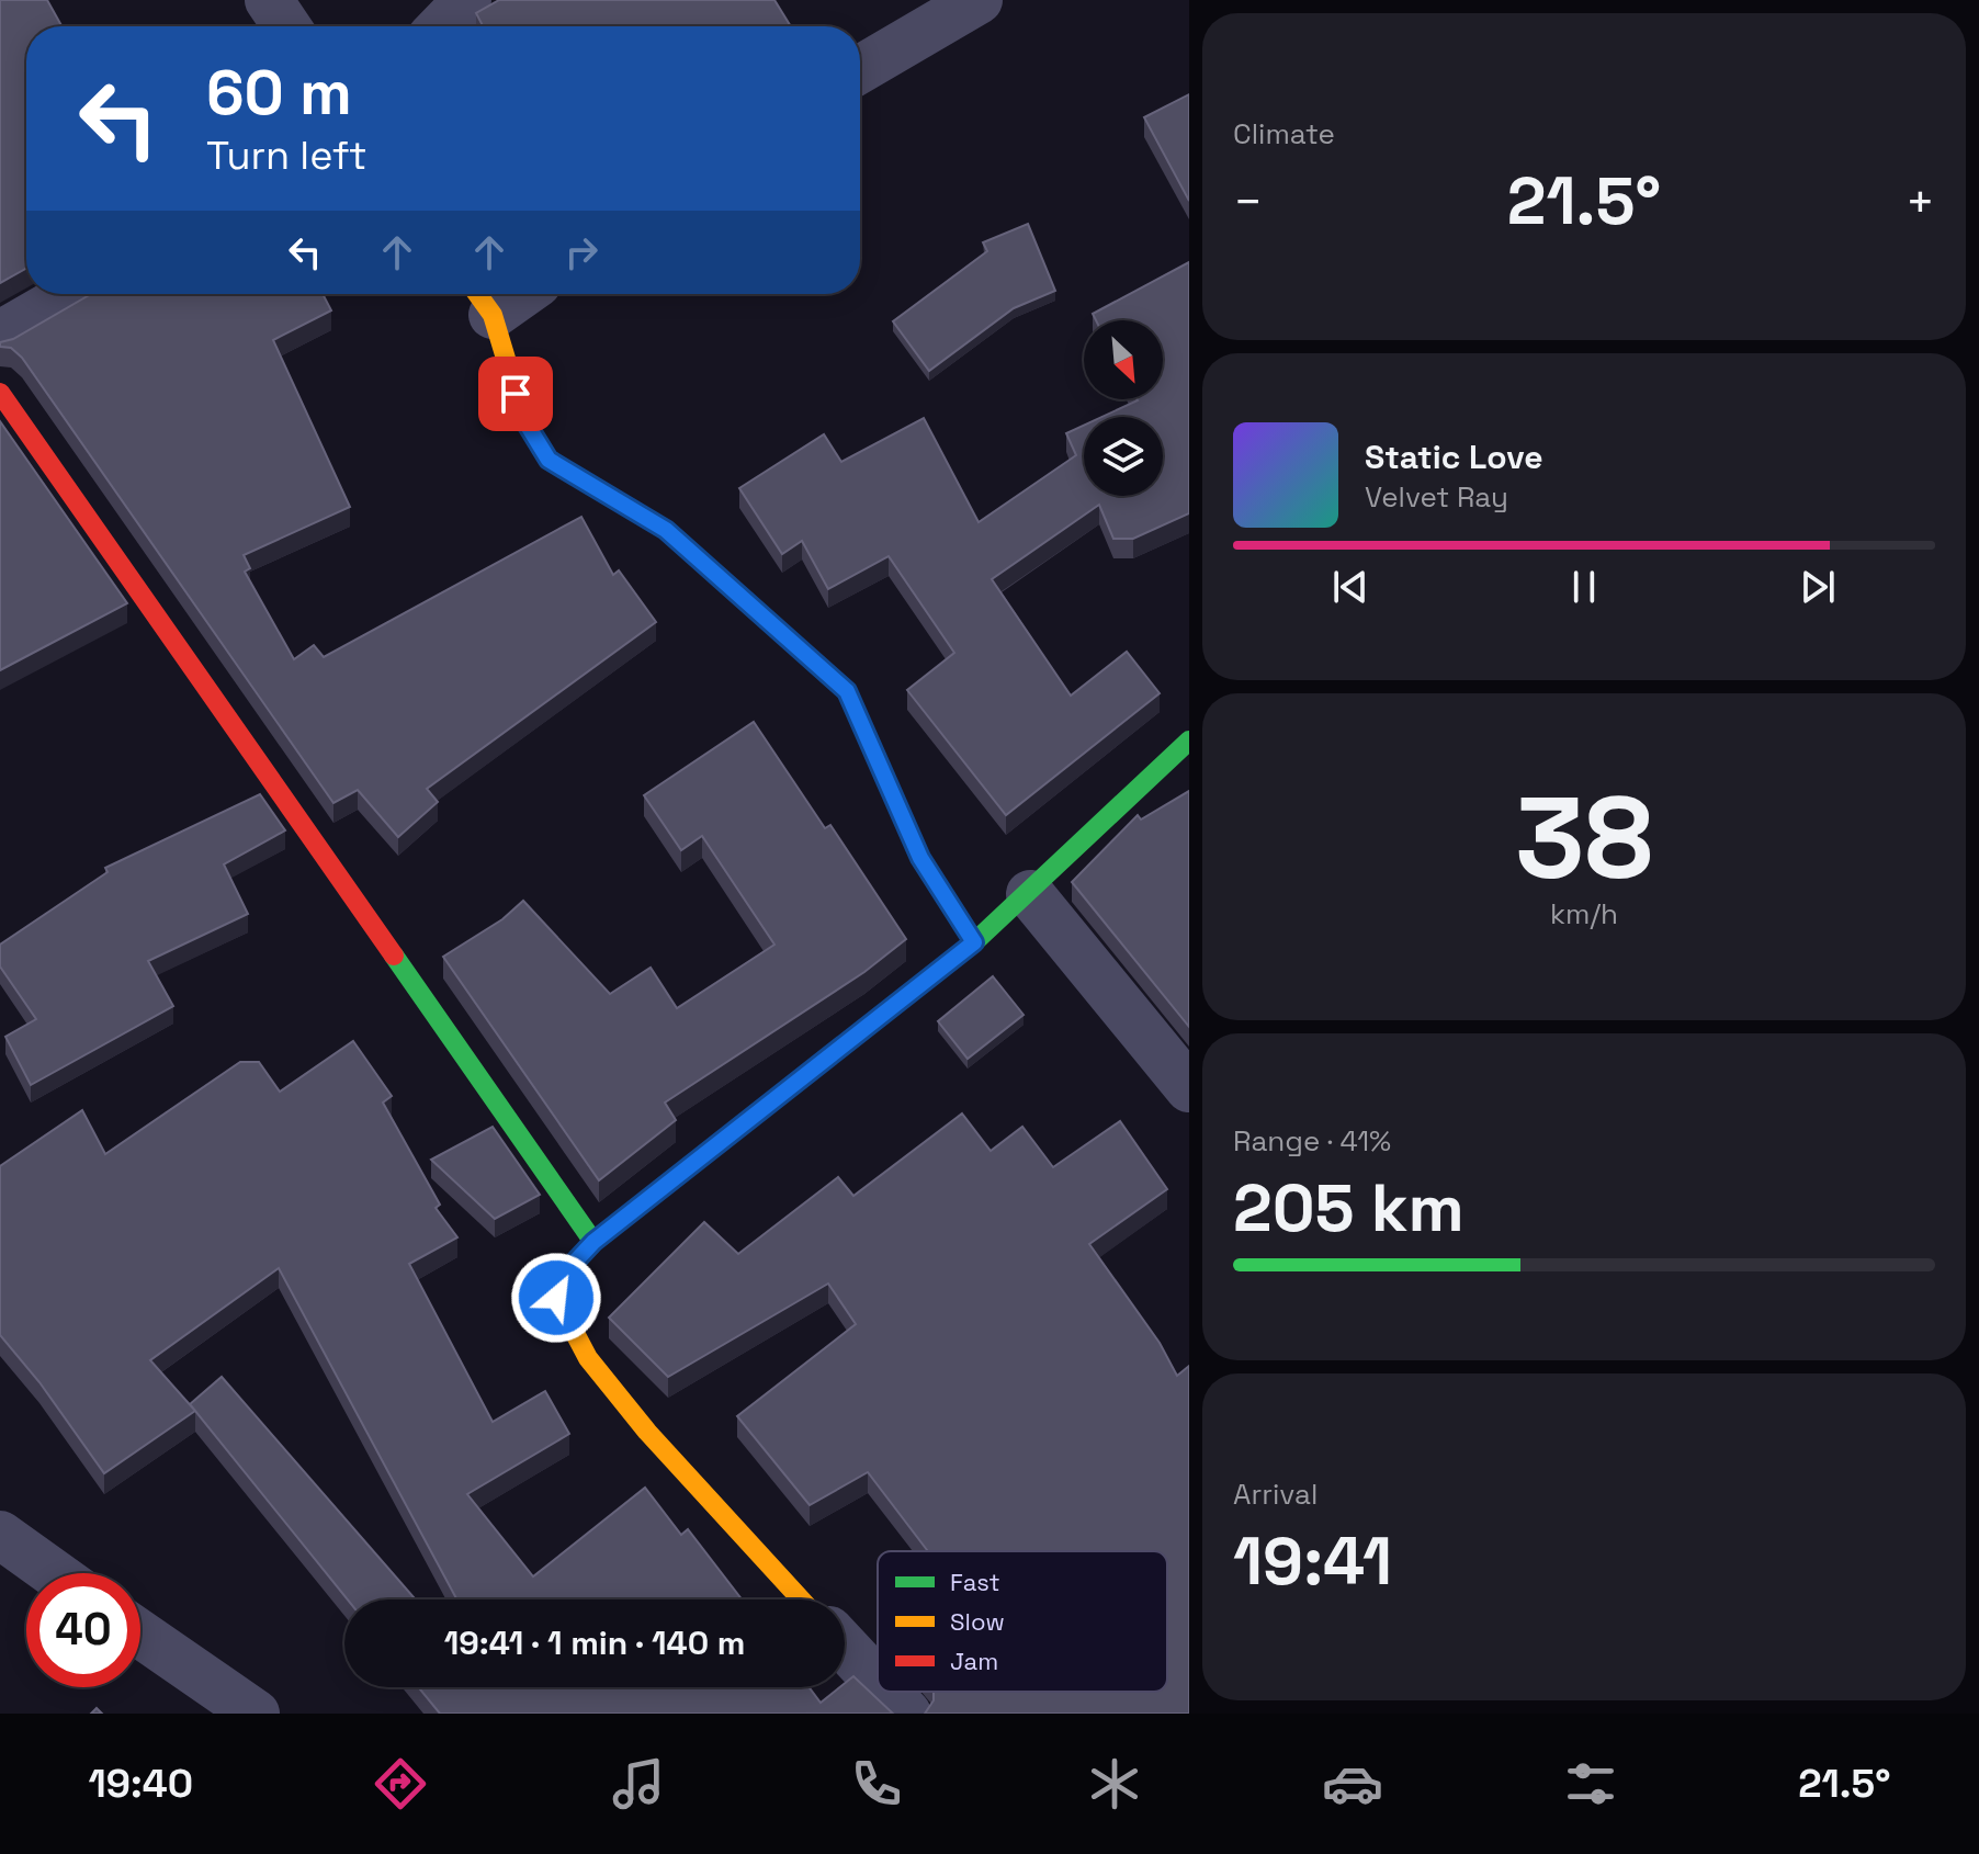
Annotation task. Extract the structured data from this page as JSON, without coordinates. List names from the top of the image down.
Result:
{
  "legend": ["Fast", "Slow", "Jam"],
  "north": "bottom right",
  "page": {
    "tile": [
      "Climate",
      ["38", "km/h"],
      ["Range · 41%", "205 km"],
      ["Arrival", "19:41"]
    ],
    "turn": ["60 m", "Turn left"],
    "heat": ["−", "21.5°", "+"],
    "song": ["Static Love", "Velvet Ray"],
    "limit": "40",
    "trip": "19:41 · 1 min · 140 m",
    "tabs": ["19:40", "21.5°"]
  }
}
